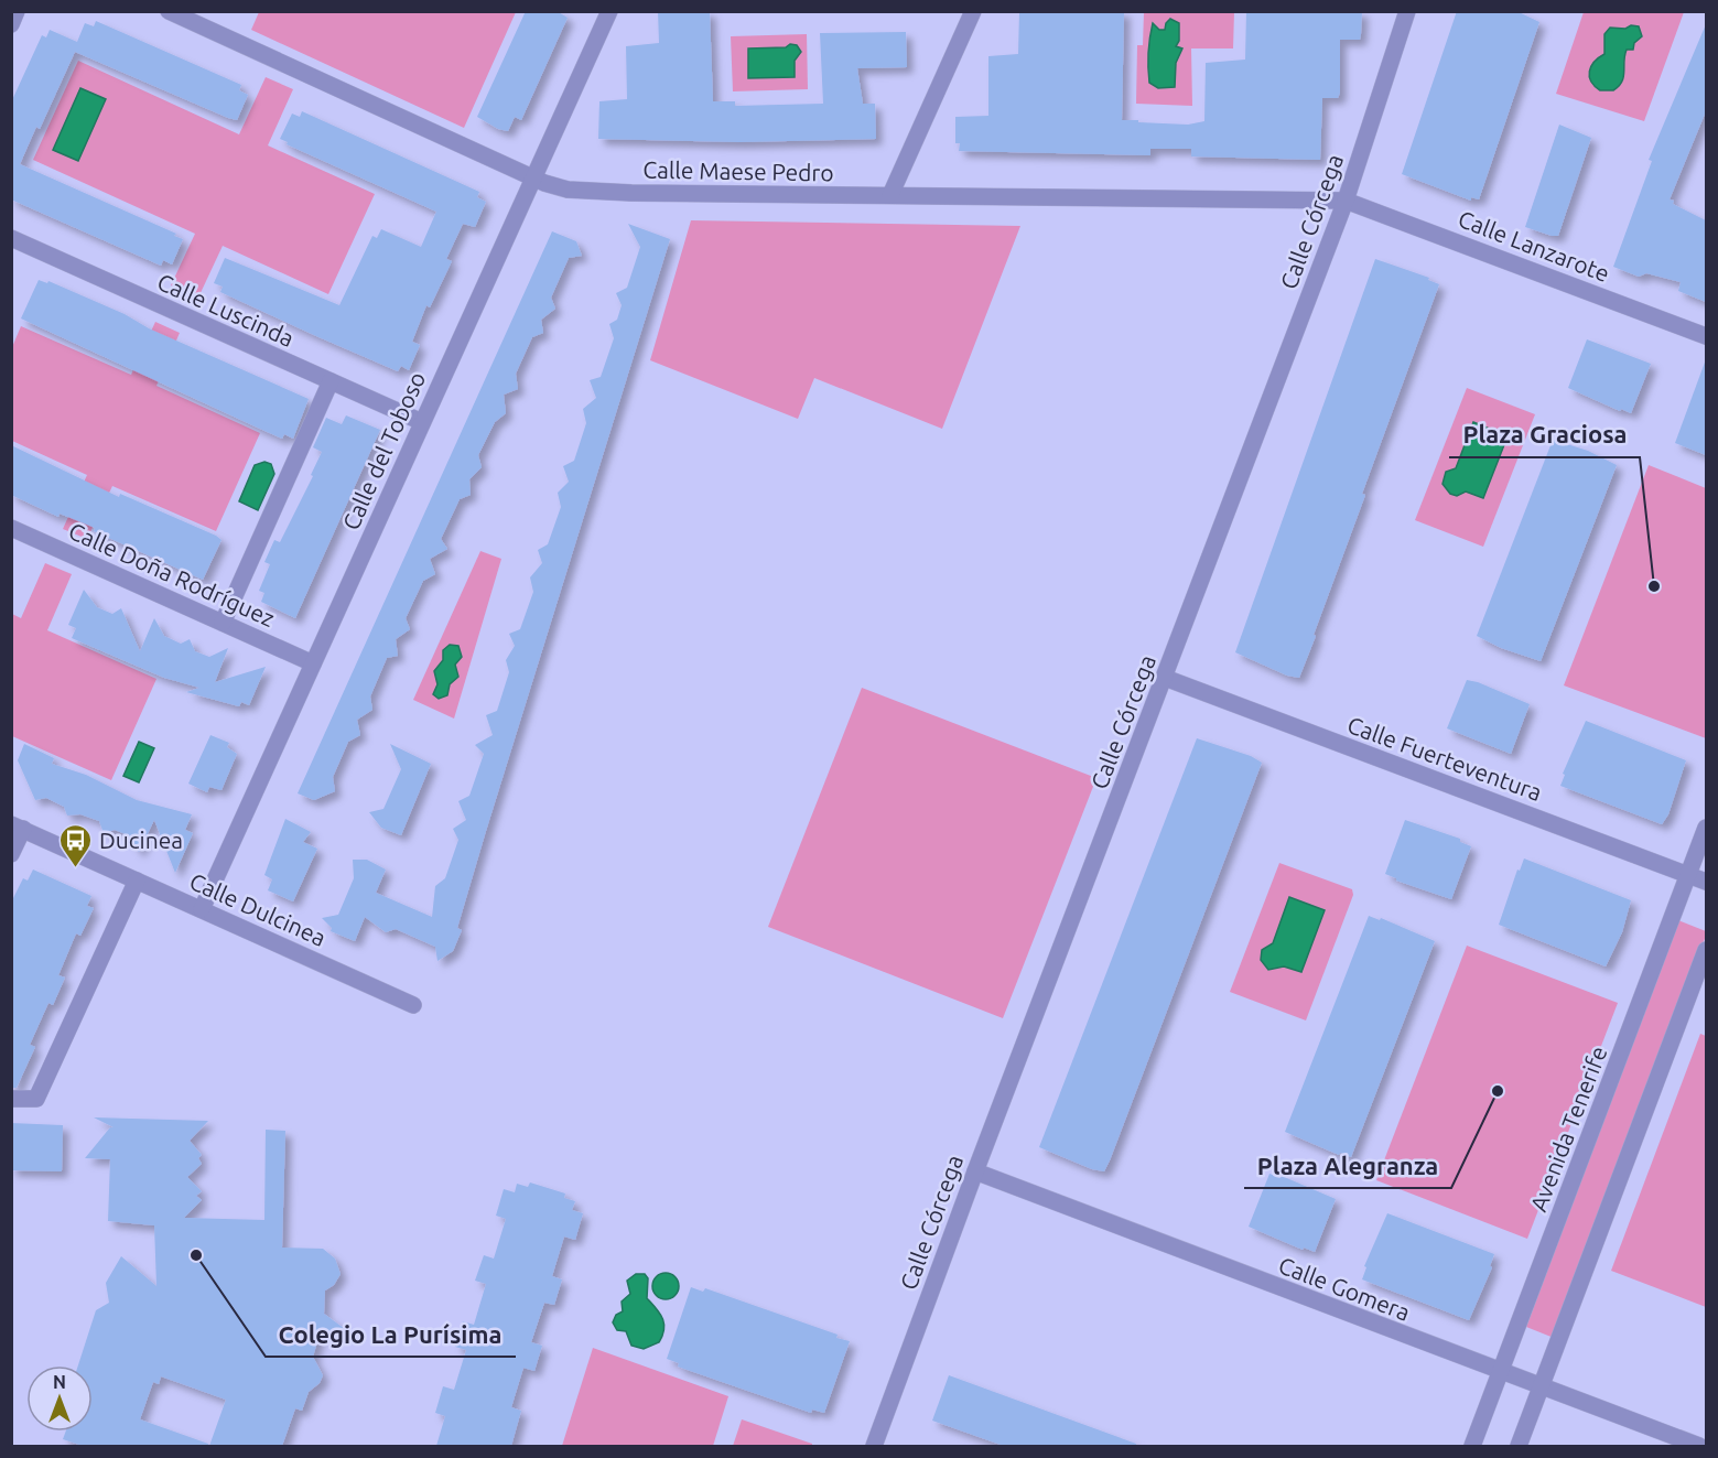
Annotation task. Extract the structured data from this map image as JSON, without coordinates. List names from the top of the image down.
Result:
{
  "streets": {
    "street": [
      "Calle Maese Pedro",
      "Calle Córcega",
      "Calle Lanzarote",
      "Calle Luscinda",
      "Calle del Toboso",
      "Calle Doña Rodríguez",
      "Calle Fuerteventura",
      "Calle Dulcinea",
      "Avenida Tenerife",
      "Calle Gomera"
    ]
  },
  "crossings": [
    ["Calle Maese Pedro", "Calle Córcega"],
    ["Calle Maese Pedro", "Calle Lanzarote"],
    ["Calle Maese Pedro", "Calle del Toboso"],
    ["Calle Córcega", "Calle Lanzarote"],
    ["Calle Córcega", "Calle Fuerteventura"],
    ["Calle Córcega", "Calle Gomera"],
    ["Calle Luscinda", "Calle del Toboso"],
    ["Calle del Toboso", "Calle Doña Rodríguez"],
    ["Calle del Toboso", "Calle Dulcinea"],
    ["Calle Fuerteventura", "Avenida Tenerife"],
    ["Avenida Tenerife", "Calle Gomera"]
  ],
  "places": {
    "other": ["Plaza Graciosa", "Plaza Alegranza", "Colegio La Purísima"],
    "bus stop": ["Ducinea"]
  },
  "north": "top"
}
